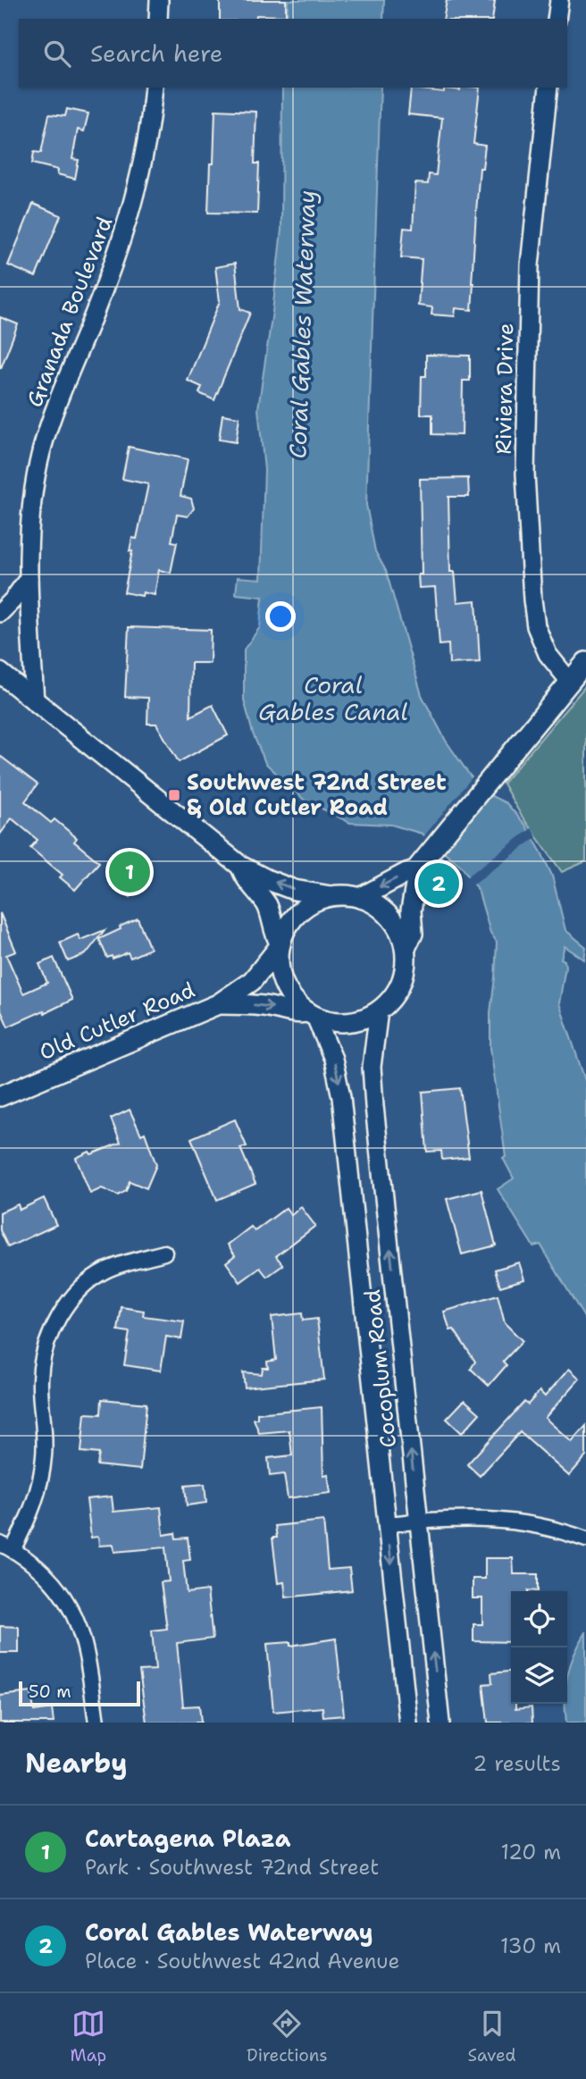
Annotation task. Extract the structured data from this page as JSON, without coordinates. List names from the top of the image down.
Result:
{
  "streets": {
    "main road": ["Old Cutler Road"],
    "street": ["Granada Boulevard", "Riviera Drive", "Cocoplum Road"]
  },
  "crossings": [
    ["Old Cutler Road", "Cocoplum Road"]
  ],
  "water": ["Coral Gables Waterway", "Coral Gables Canal"],
  "places": {
    "transit": ["Southwest 72nd Street & Old Cutler Road"]
  },
  "scale_bar": "50 m",
  "page": {
    "search": "Search here",
    "pins": ["1", "2"],
    "scale": "50 m",
    "heading": ["Nearby", "2 results"],
    "list": [
      {
        "mark": "1",
        "name": "Cartagena Plaza",
        "note": "Park · Southwest 72nd Street",
        "value": "120 m"
      },
      {
        "mark": "2",
        "name": "Coral Gables Waterway",
        "note": "Place · Southwest 42nd Avenue",
        "value": "130 m"
      }
    ],
    "nav": ["Map", "Directions", "Saved"]
  }
}
